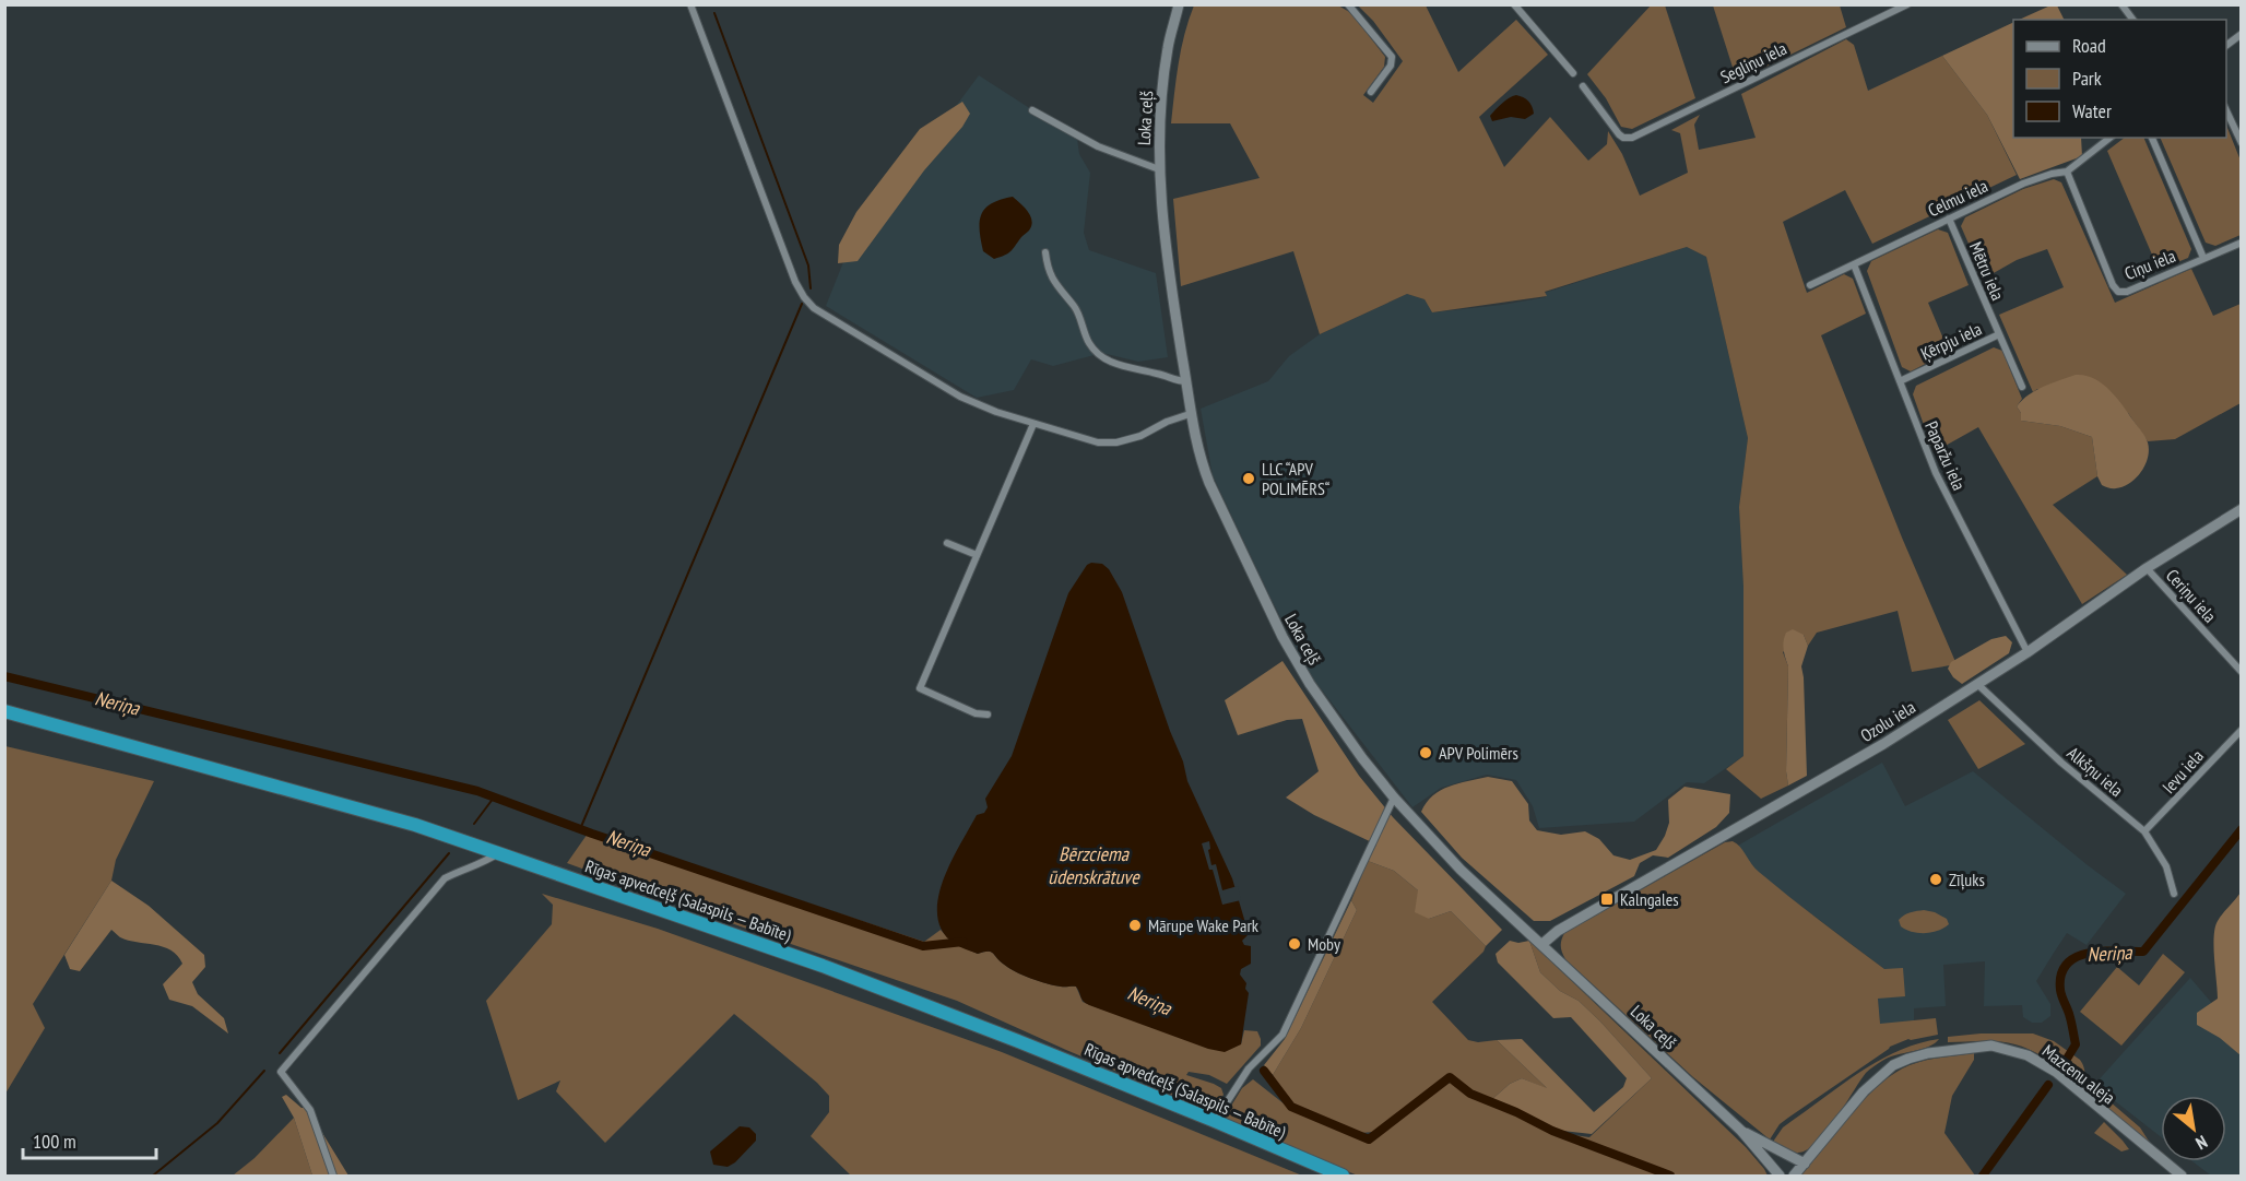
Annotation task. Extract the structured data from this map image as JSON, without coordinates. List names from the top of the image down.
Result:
{
  "streets": {
    "highway": ["Rīgas apvedceļš (Salaspils — Babīte)"],
    "main road": ["Loka ceļš", "Ozolu iela", "Mazcenu aleja"],
    "street": [
      "Segliņu iela",
      "Celmu iela",
      "Ciņu iela",
      "Mētru iela",
      "Ķērpju iela",
      "Paparžu iela",
      "Ceriņu iela",
      "Alkšņu iela",
      "Ievu iela"
    ]
  },
  "crossings": [
    ["Loka ceļš", "Ozolu iela"],
    ["Loka ceļš", "Mazcenu aleja"],
    ["Celmu iela", "Ciņu iela"],
    ["Celmu iela", "Mētru iela"],
    ["Celmu iela", "Paparžu iela"],
    ["Mētru iela", "Ķērpju iela"],
    ["Ķērpju iela", "Paparžu iela"],
    ["Paparžu iela", "Ozolu iela"],
    ["Ceriņu iela", "Ozolu iela"],
    ["Ozolu iela", "Alkšņu iela"],
    ["Alkšņu iela", "Ievu iela"]
  ],
  "water": ["Neriņa", "Bērzciema ūdenskrātuve"],
  "places": {
    "other": [
      "LLC “APV POLIMĒRS“",
      "APV Polimērs",
      "Zīļuks",
      "Mārupe Wake Park",
      "Moby"
    ],
    "transit": ["Kalngales"]
  },
  "legend": ["Road", "Park", "Water"],
  "scale_bar": "100 m",
  "north": "bottom right"
}
